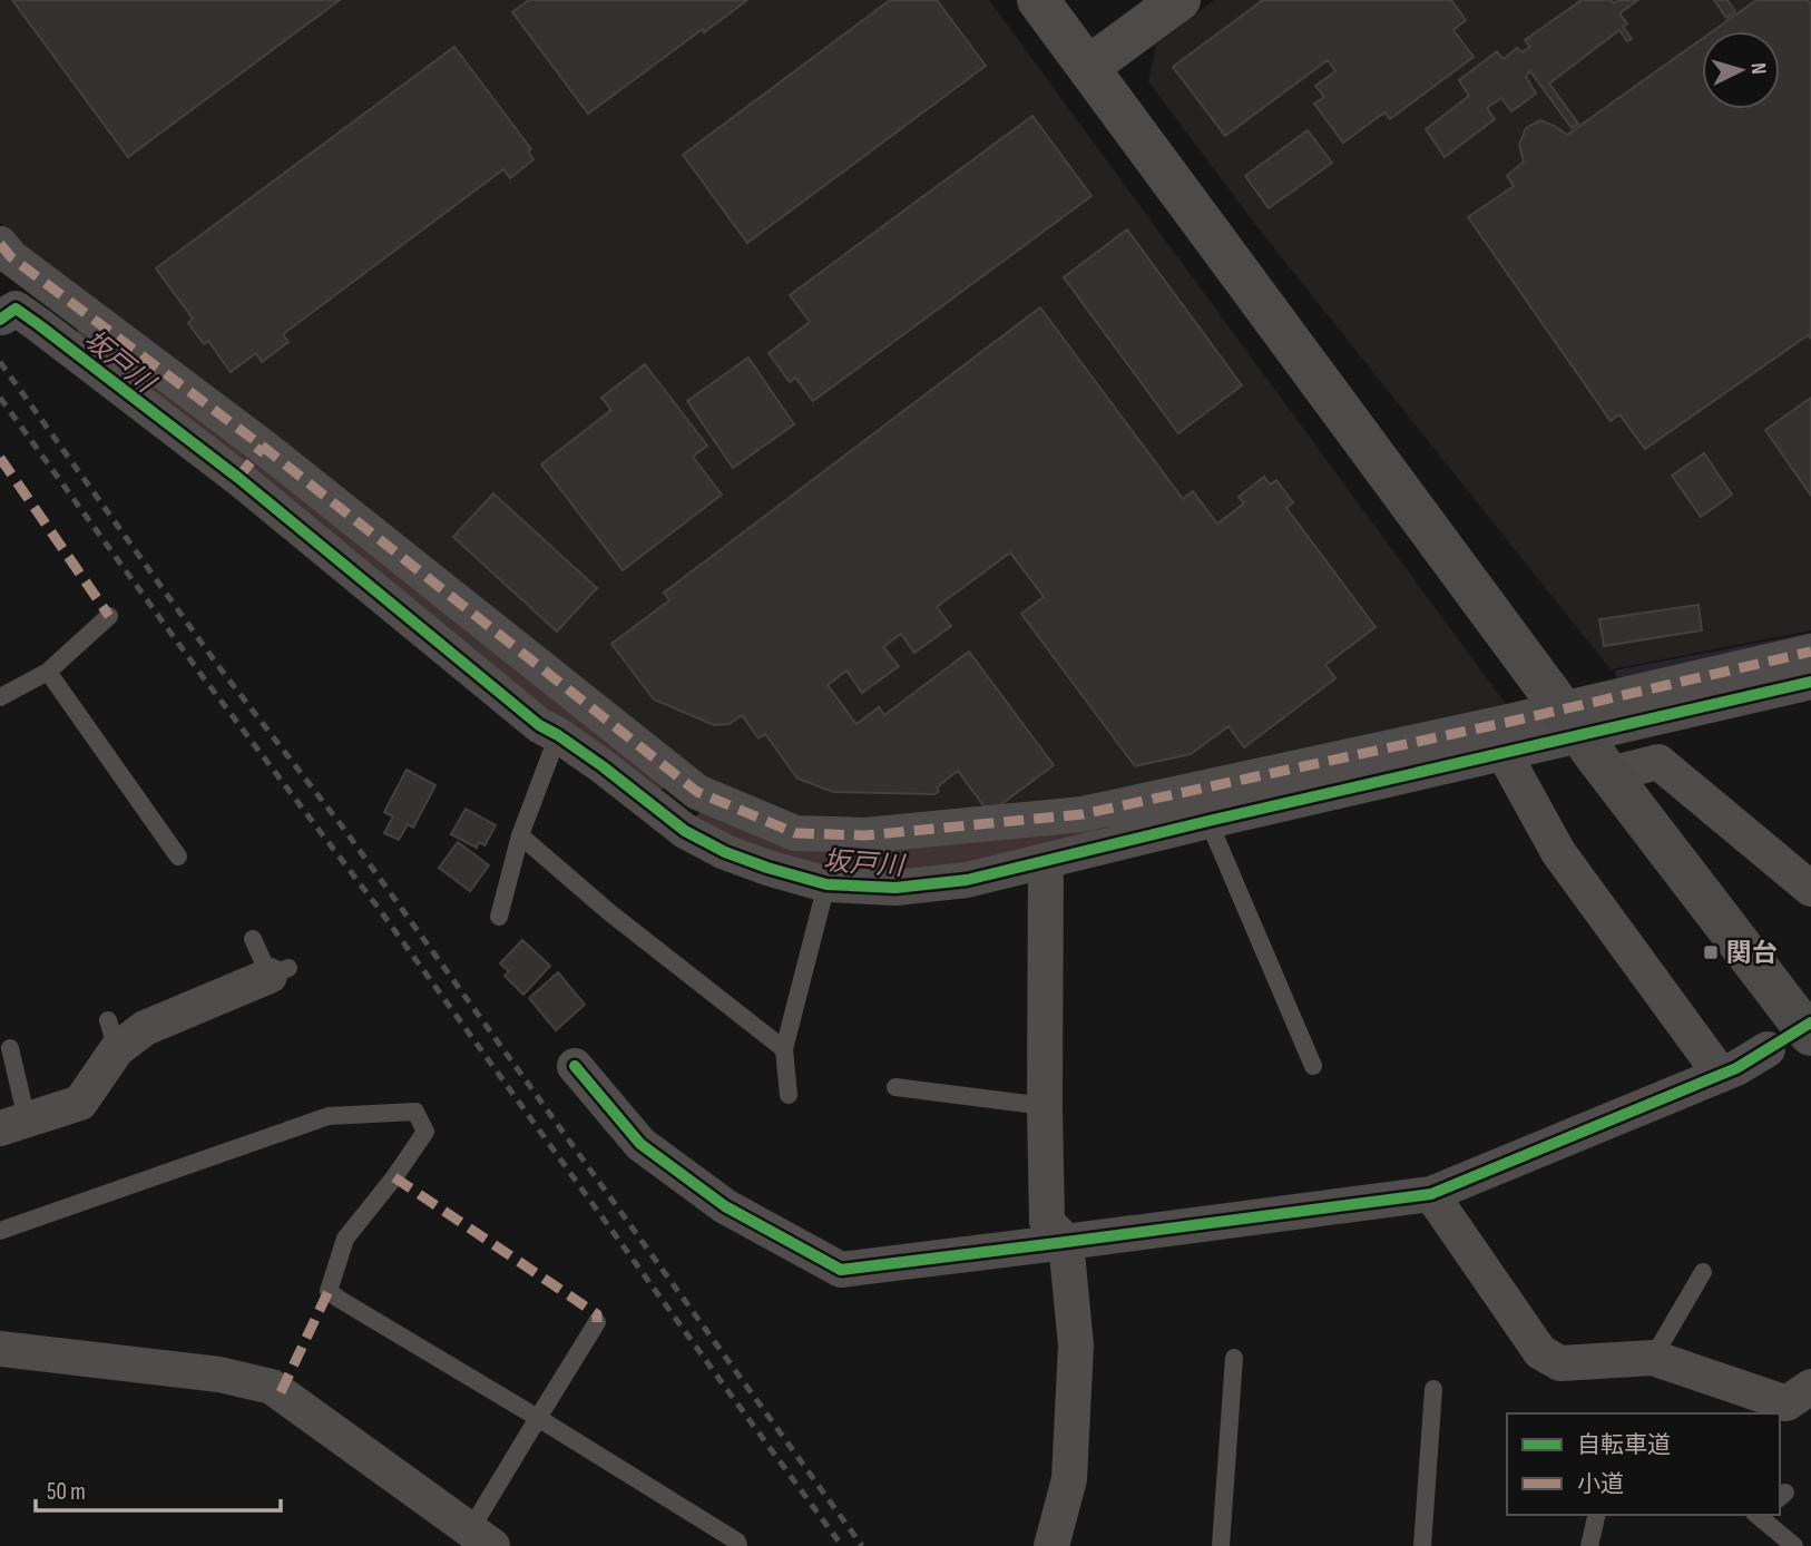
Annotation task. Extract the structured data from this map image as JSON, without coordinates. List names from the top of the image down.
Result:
{
  "water": ["坂戸川"],
  "places": {
    "transit": ["関台"]
  },
  "legend": ["自転車道", "小道"],
  "scale_bar": "50 m",
  "north": "right"
}
